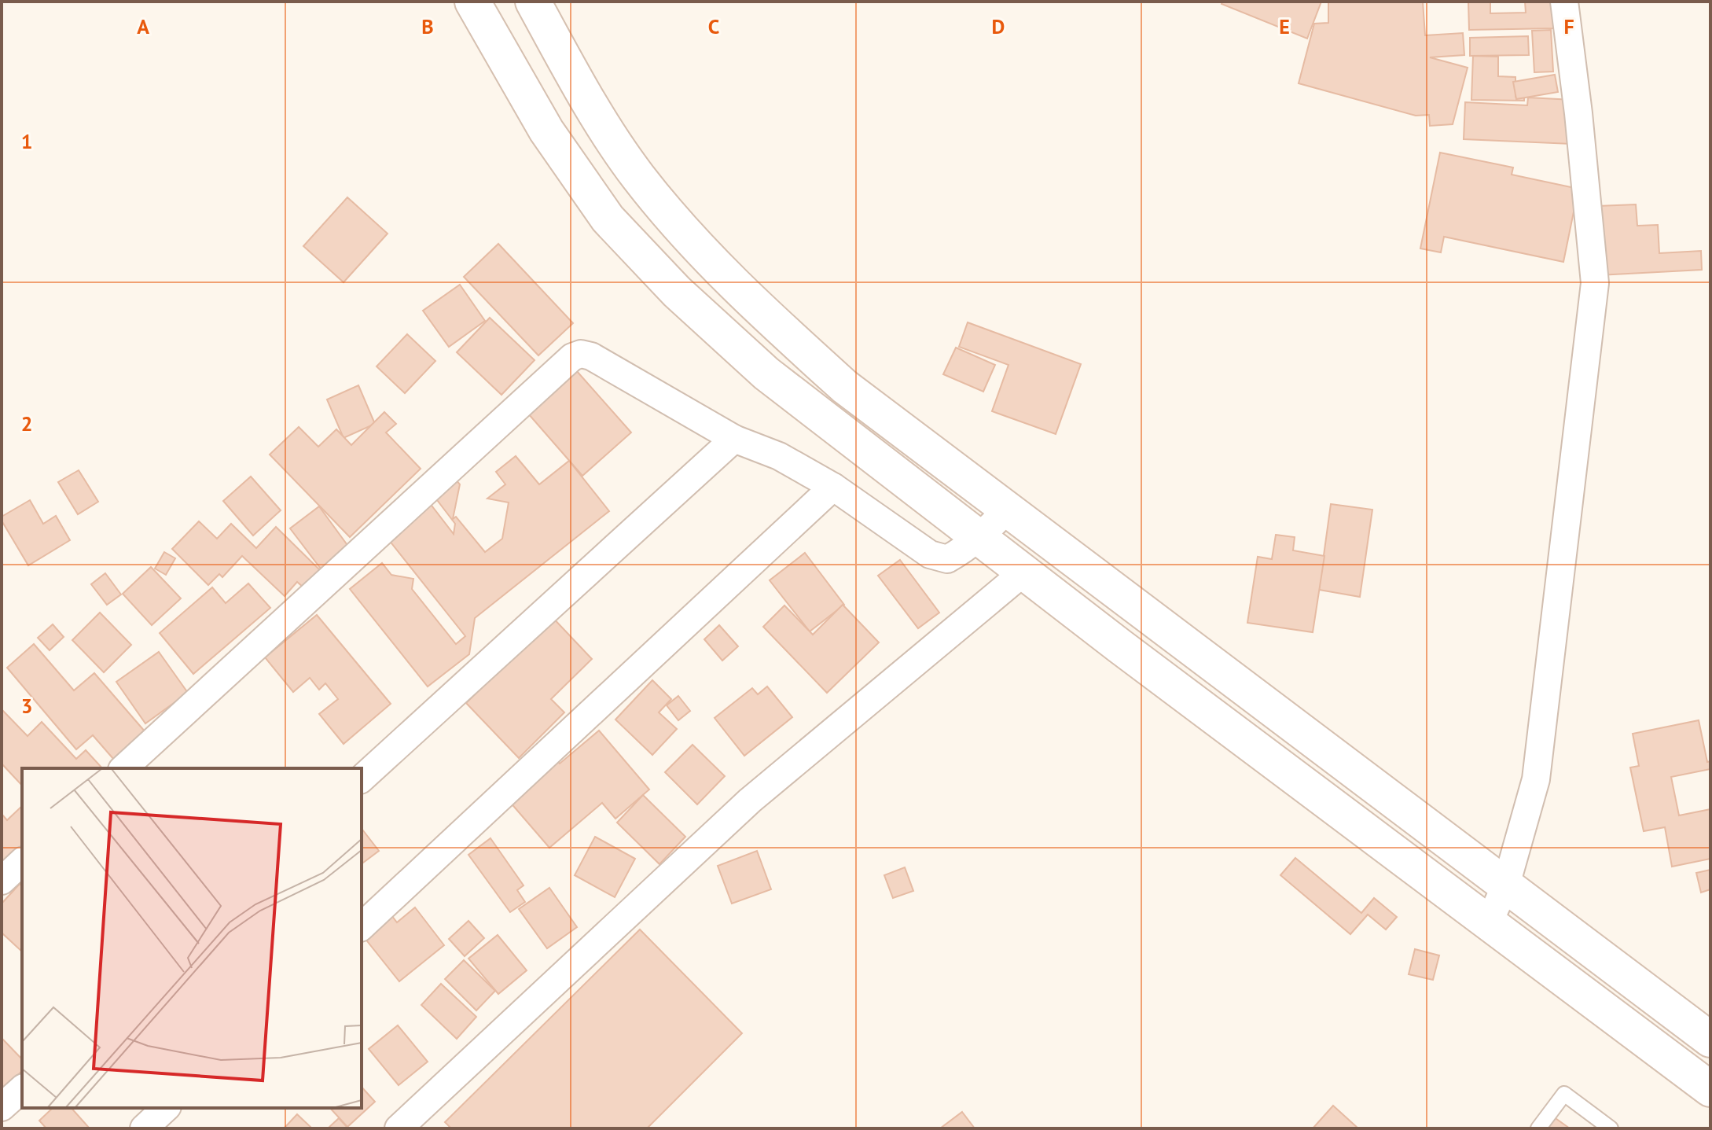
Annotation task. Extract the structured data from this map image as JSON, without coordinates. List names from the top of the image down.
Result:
{
  "grid": {
    "columns": [
      "A",
      "B",
      "C",
      "D",
      "E",
      "F"
    ],
    "rows": ["1", "2", "3"]
  }
}
